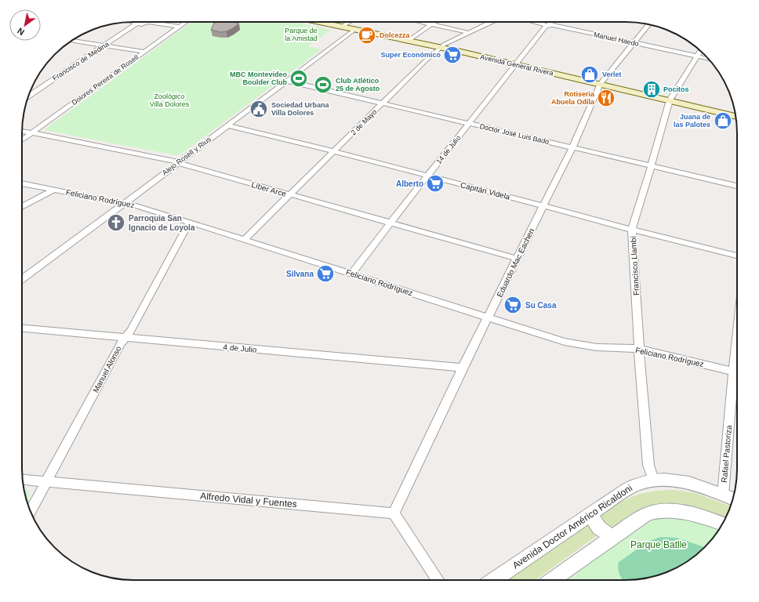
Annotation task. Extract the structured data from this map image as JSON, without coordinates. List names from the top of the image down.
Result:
{
  "streets": {
    "main road": ["Avenida General Rivera"],
    "street": [
      "Manuel Haedo",
      "Francisco de Medina",
      "Dolores Pereira de Rosell",
      "2 de Mayo",
      "Doctor José Luis Bado",
      "14 de Julio",
      "Alejo Rosell y Rius",
      "Líber Arce",
      "Capitán Videla",
      "Feliciano Rodríguez",
      "Eduardo Mac Eachen",
      "Francisco Llambí",
      "4 de Julio",
      "Manuel Alonso",
      "Rafael Pastoriza",
      "Alfredo Vidal y Fuentes",
      "Avenida Doctor Américo Ricaldoni"
    ]
  },
  "crossings": [
    ["Manuel Haedo", "14 de Julio"],
    ["Manuel Haedo", "Eduardo Mac Eachen"],
    ["Manuel Haedo", "Francisco Llambí"],
    ["Avenida General Rivera", "2 de Mayo"],
    ["Avenida General Rivera", "14 de Julio"],
    ["Avenida General Rivera", "Alejo Rosell y Rius"],
    ["Avenida General Rivera", "Eduardo Mac Eachen"],
    ["Avenida General Rivera", "Francisco Llambí"],
    ["Dolores Pereira de Rosell", "Líber Arce"],
    ["2 de Mayo", "Doctor José Luis Bado"],
    ["2 de Mayo", "Líber Arce"],
    ["2 de Mayo", "Capitán Videla"],
    ["2 de Mayo", "Feliciano Rodríguez"],
    ["Doctor José Luis Bado", "14 de Julio"],
    ["Doctor José Luis Bado", "Alejo Rosell y Rius"],
    ["Doctor José Luis Bado", "Eduardo Mac Eachen"],
    ["Doctor José Luis Bado", "Francisco Llambí"],
    ["14 de Julio", "Líber Arce"],
    ["14 de Julio", "Capitán Videla"],
    ["14 de Julio", "Feliciano Rodríguez"],
    ["Alejo Rosell y Rius", "Líber Arce"],
    ["Alejo Rosell y Rius", "Capitán Videla"],
    ["Alejo Rosell y Rius", "Feliciano Rodríguez"],
    ["Líber Arce", "Eduardo Mac Eachen"],
    ["Capitán Videla", "Eduardo Mac Eachen"],
    ["Capitán Videla", "Francisco Llambí"],
    ["Feliciano Rodríguez", "Eduardo Mac Eachen"],
    ["Feliciano Rodríguez", "Francisco Llambí"],
    ["Feliciano Rodríguez", "Manuel Alonso"],
    ["Eduardo Mac Eachen", "4 de Julio"],
    ["Eduardo Mac Eachen", "Alfredo Vidal y Fuentes"],
    ["Francisco Llambí", "Avenida Doctor Américo Ricaldoni"],
    ["4 de Julio", "Manuel Alonso"],
    ["Manuel Alonso", "Alfredo Vidal y Fuentes"],
    ["Rafael Pastoriza", "Avenida Doctor Américo Ricaldoni"]
  ],
  "parks": ["Parque de la Amistad", "Zoológico Villa Dolores", "Parque Batlle"],
  "places": {
    "cafe": ["Dolcezza"],
    "supermarket": [
      "Super Económico",
      "Alberto",
      "Silvana",
      "Su Casa"
    ],
    "shop": ["Verlet", "Juana de las Palotes"],
    "sports": ["MBC Montevideo Boulder Club", "Club Atlético 25 de Agosto"],
    "building": ["Pocitos"],
    "restaurant": ["Rotiseria Abuela Odila"],
    "public building": ["Sociedad Urbana Villa Dolores"],
    "church": ["Parroquia San Ignacio de Loyola"]
  },
  "north": "bottom left"
}
